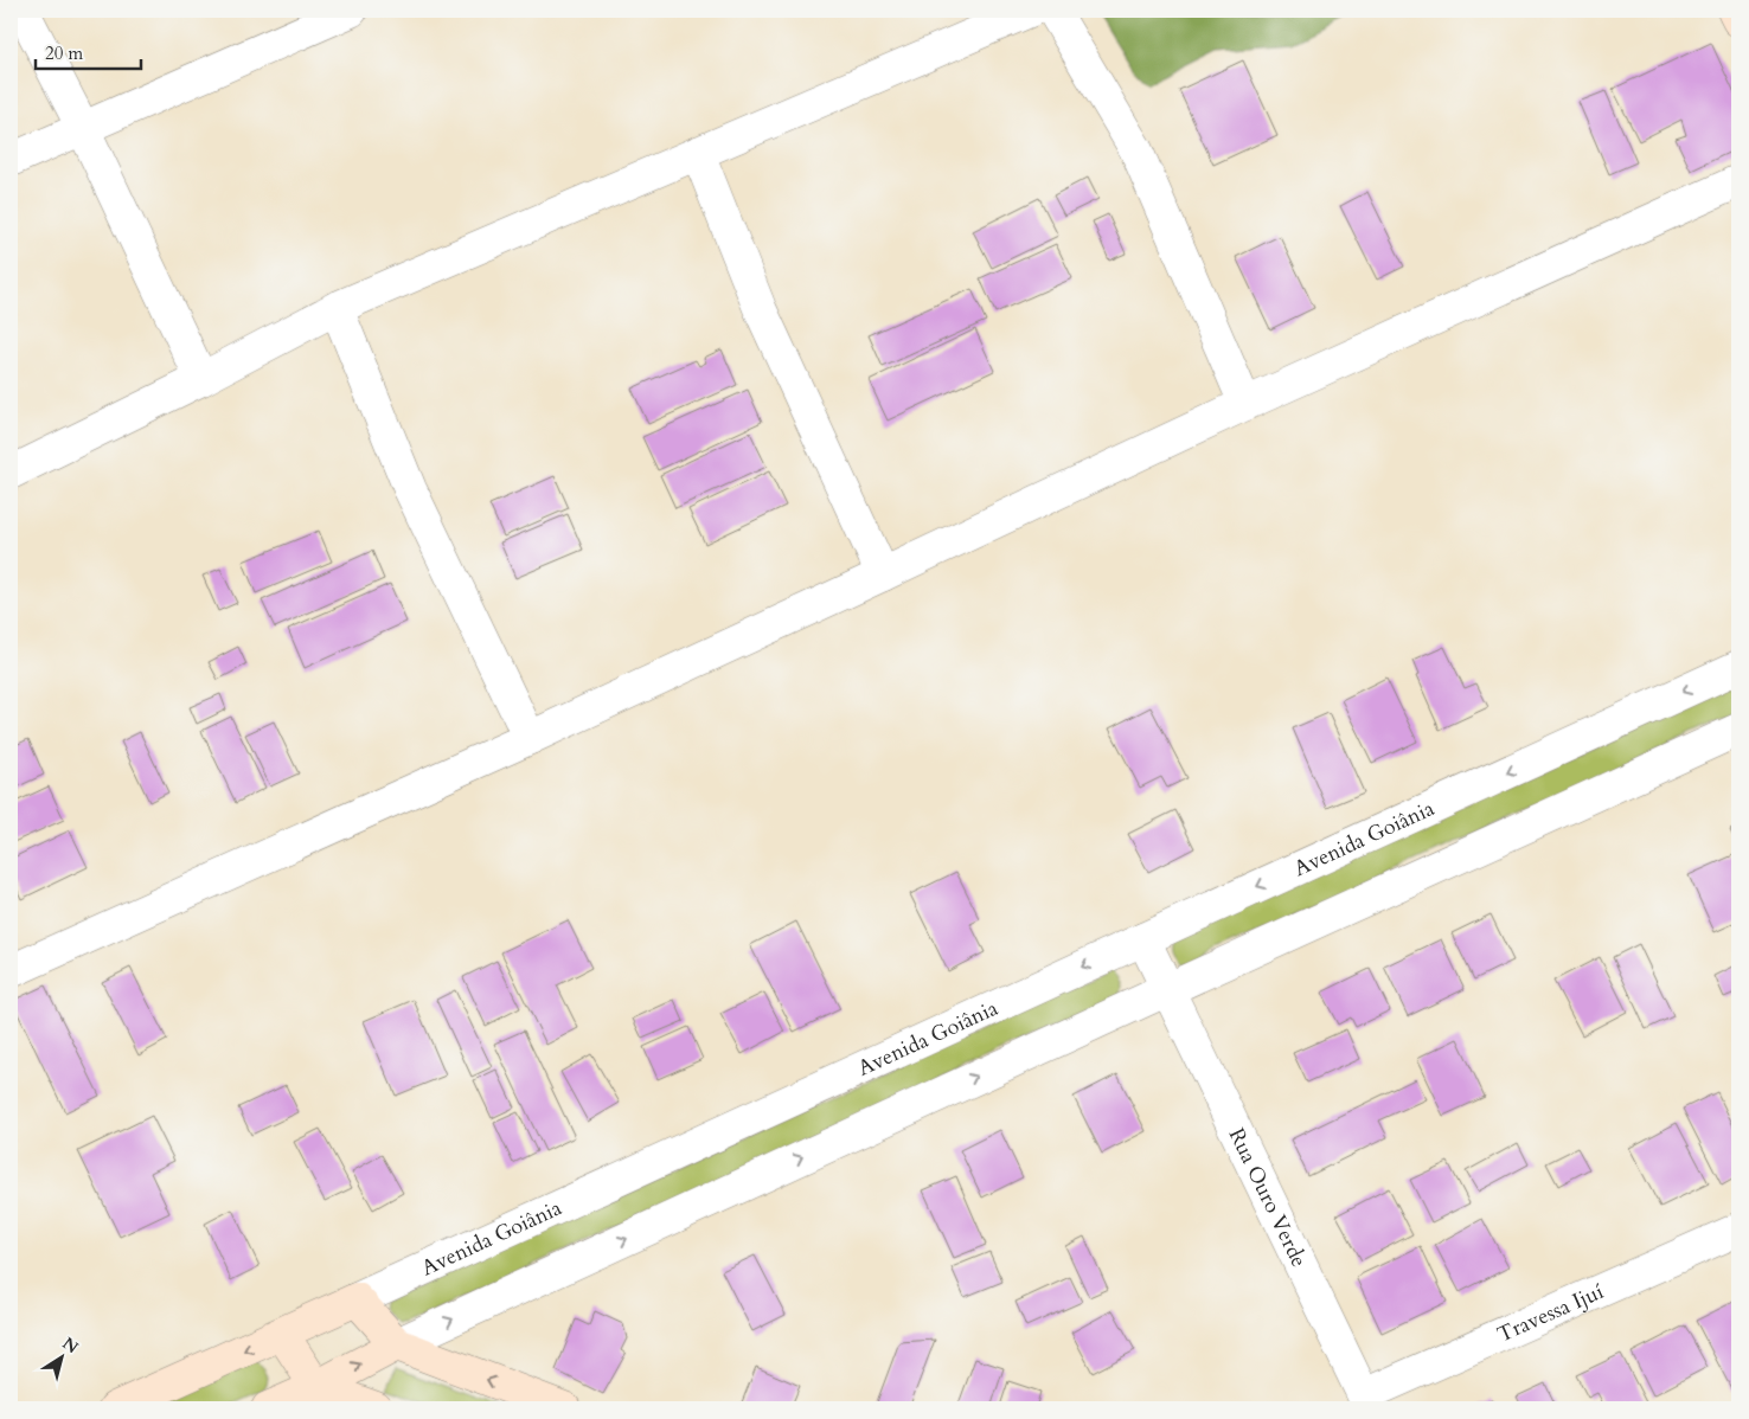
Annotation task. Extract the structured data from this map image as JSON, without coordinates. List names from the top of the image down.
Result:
{
  "streets": {
    "street": ["Avenida Goiânia", "Rua Ouro Verde", "Travessa Ijuí"]
  },
  "crossings": [
    ["Avenida Goiânia", "Rua Ouro Verde"],
    ["Rua Ouro Verde", "Travessa Ijuí"]
  ],
  "scale_bar": "20 m",
  "north": "top right"
}
